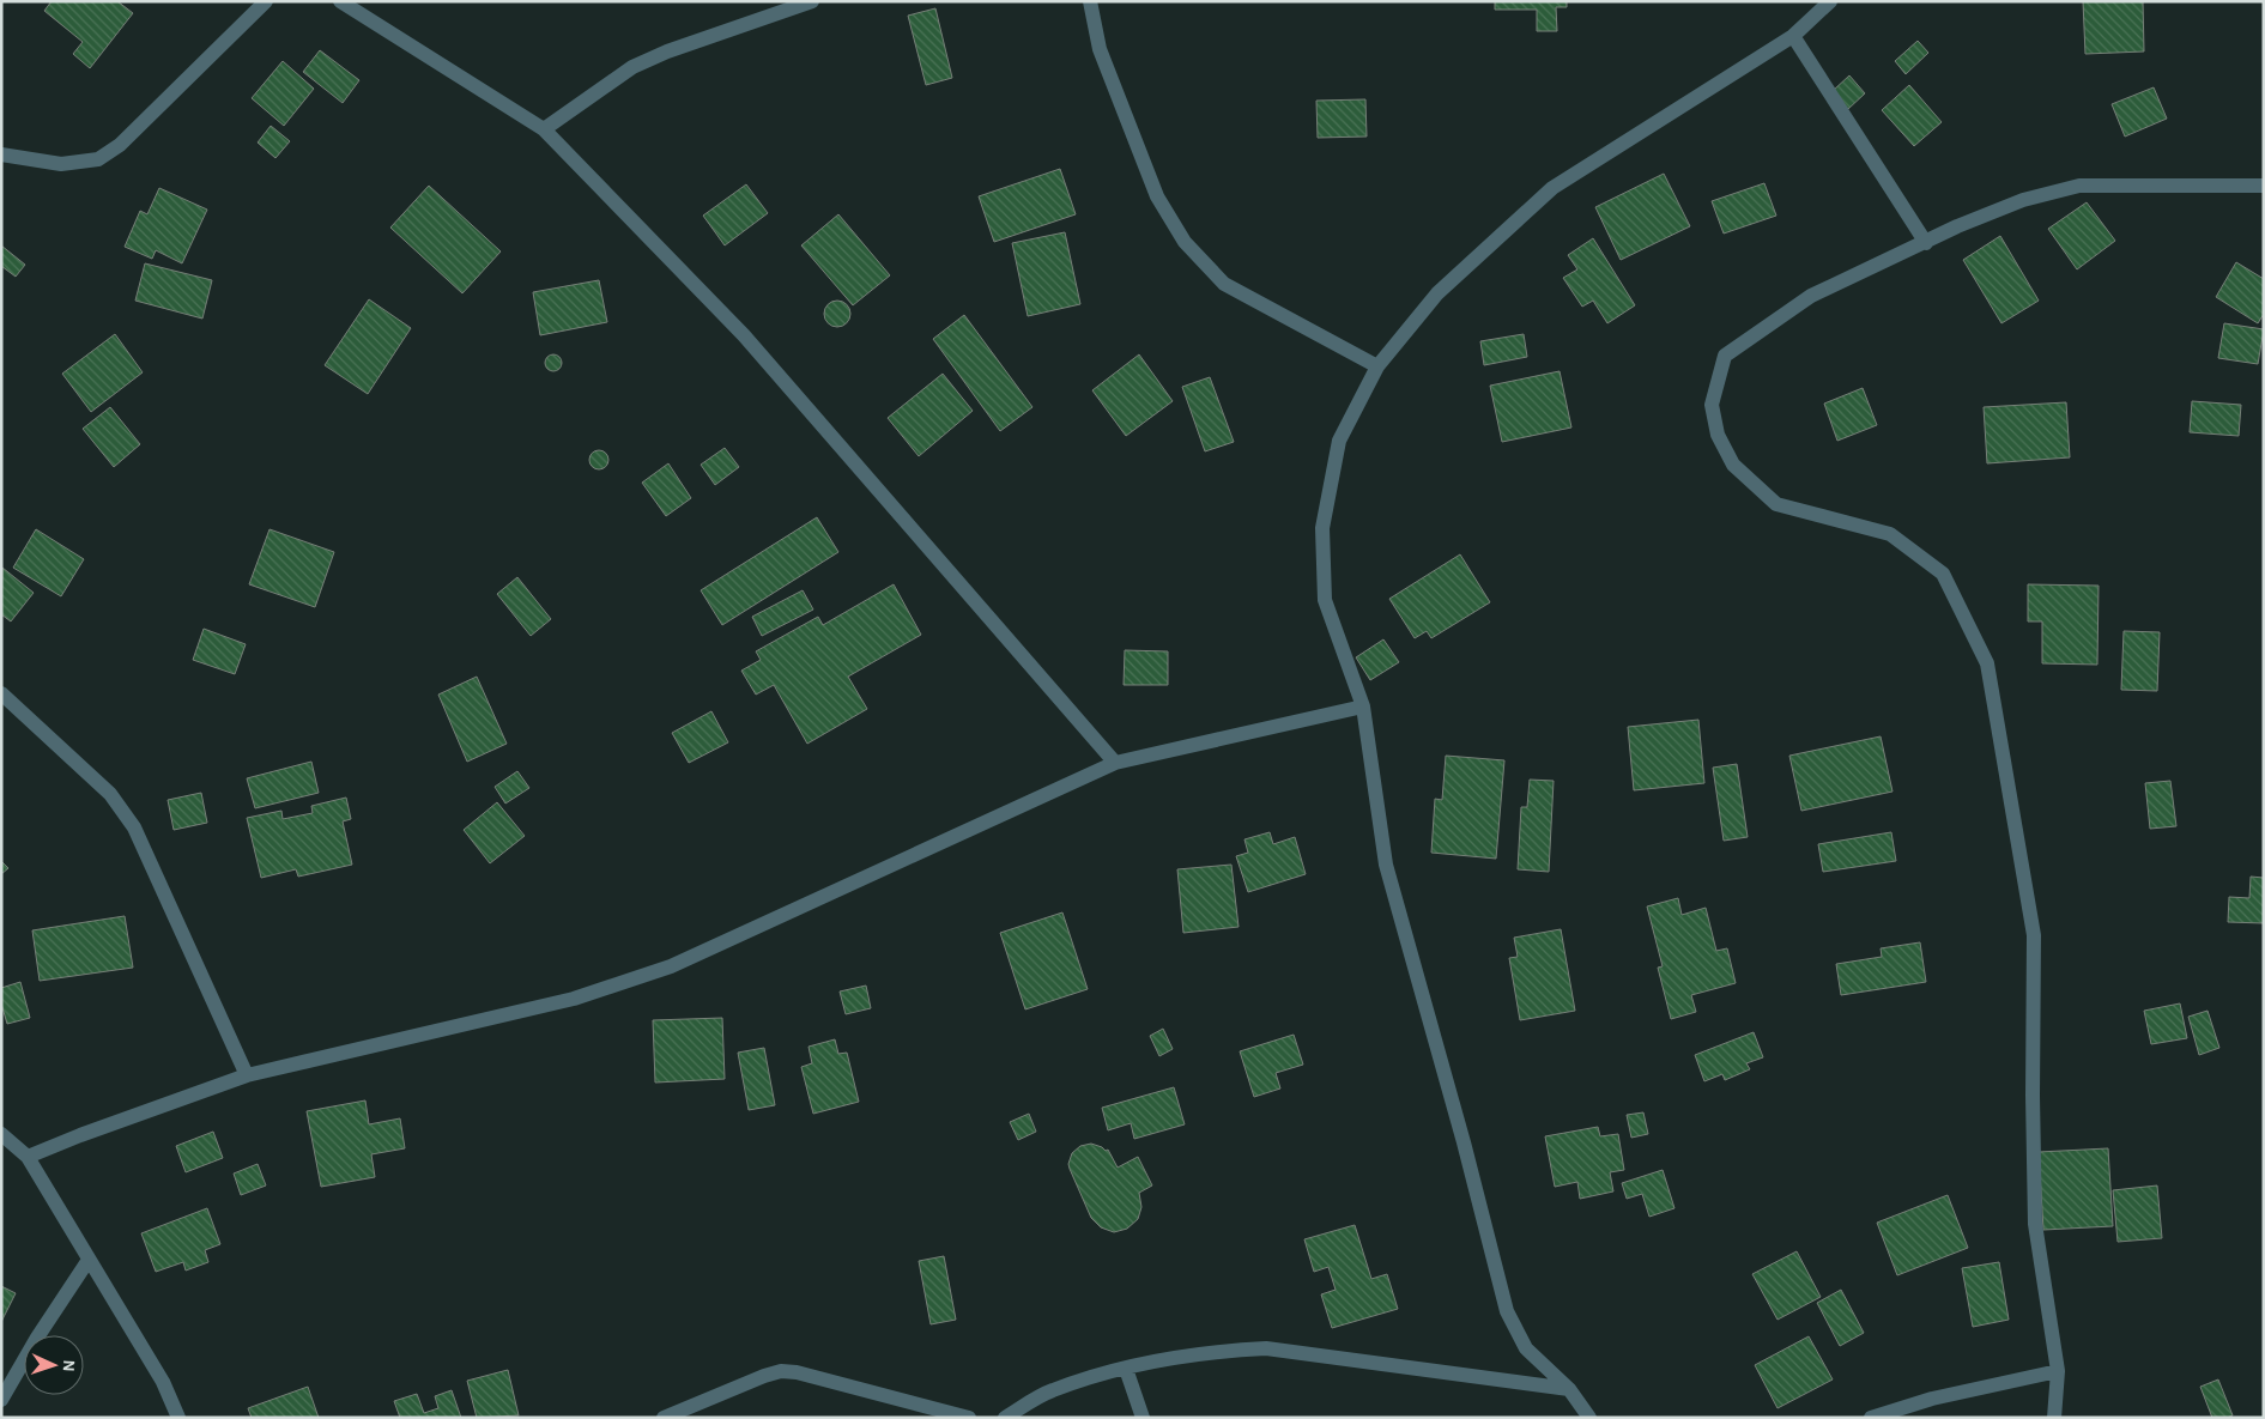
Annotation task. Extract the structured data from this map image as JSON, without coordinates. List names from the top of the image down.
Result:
{
  "north": "right"
}
